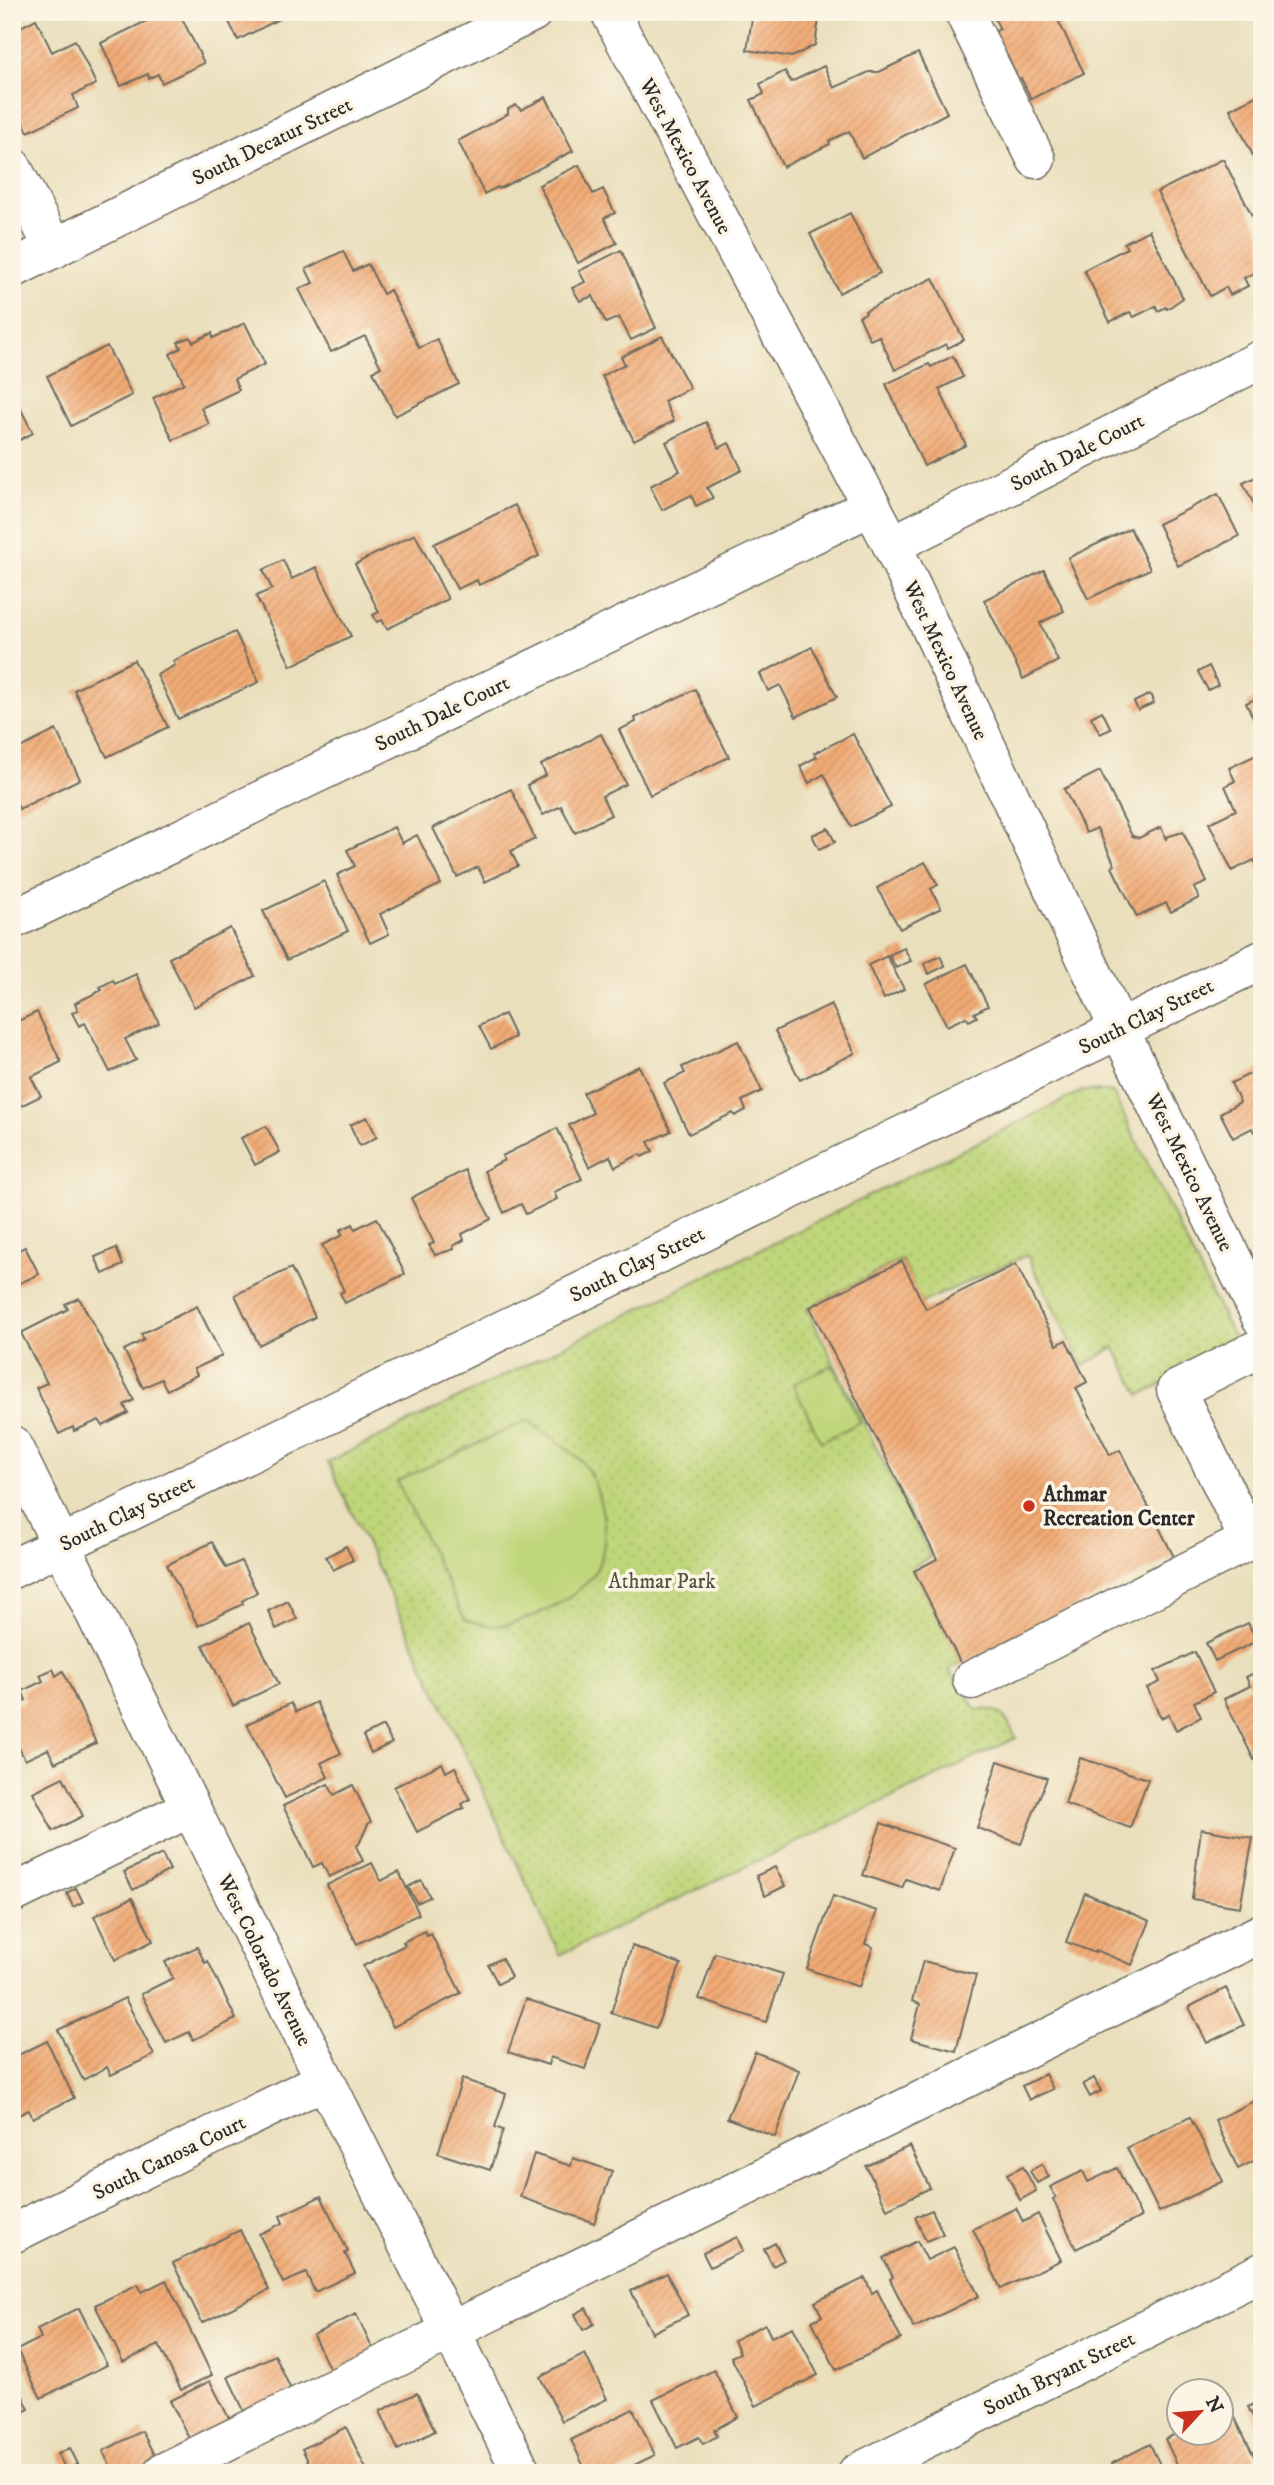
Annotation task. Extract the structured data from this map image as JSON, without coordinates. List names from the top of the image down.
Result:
{
  "streets": {
    "street": [
      "South Decatur Street",
      "West Mexico Avenue",
      "South Dale Court",
      "South Clay Street",
      "West Colorado Avenue",
      "South Canosa Court",
      "South Bryant Street"
    ]
  },
  "crossings": [
    ["West Mexico Avenue", "South Dale Court"],
    ["West Mexico Avenue", "South Clay Street"],
    ["South Clay Street", "West Colorado Avenue"],
    ["West Colorado Avenue", "South Canosa Court"]
  ],
  "parks": ["Athmar Park"],
  "places": ["Athmar Recreation Center"],
  "north": "top right"
}
